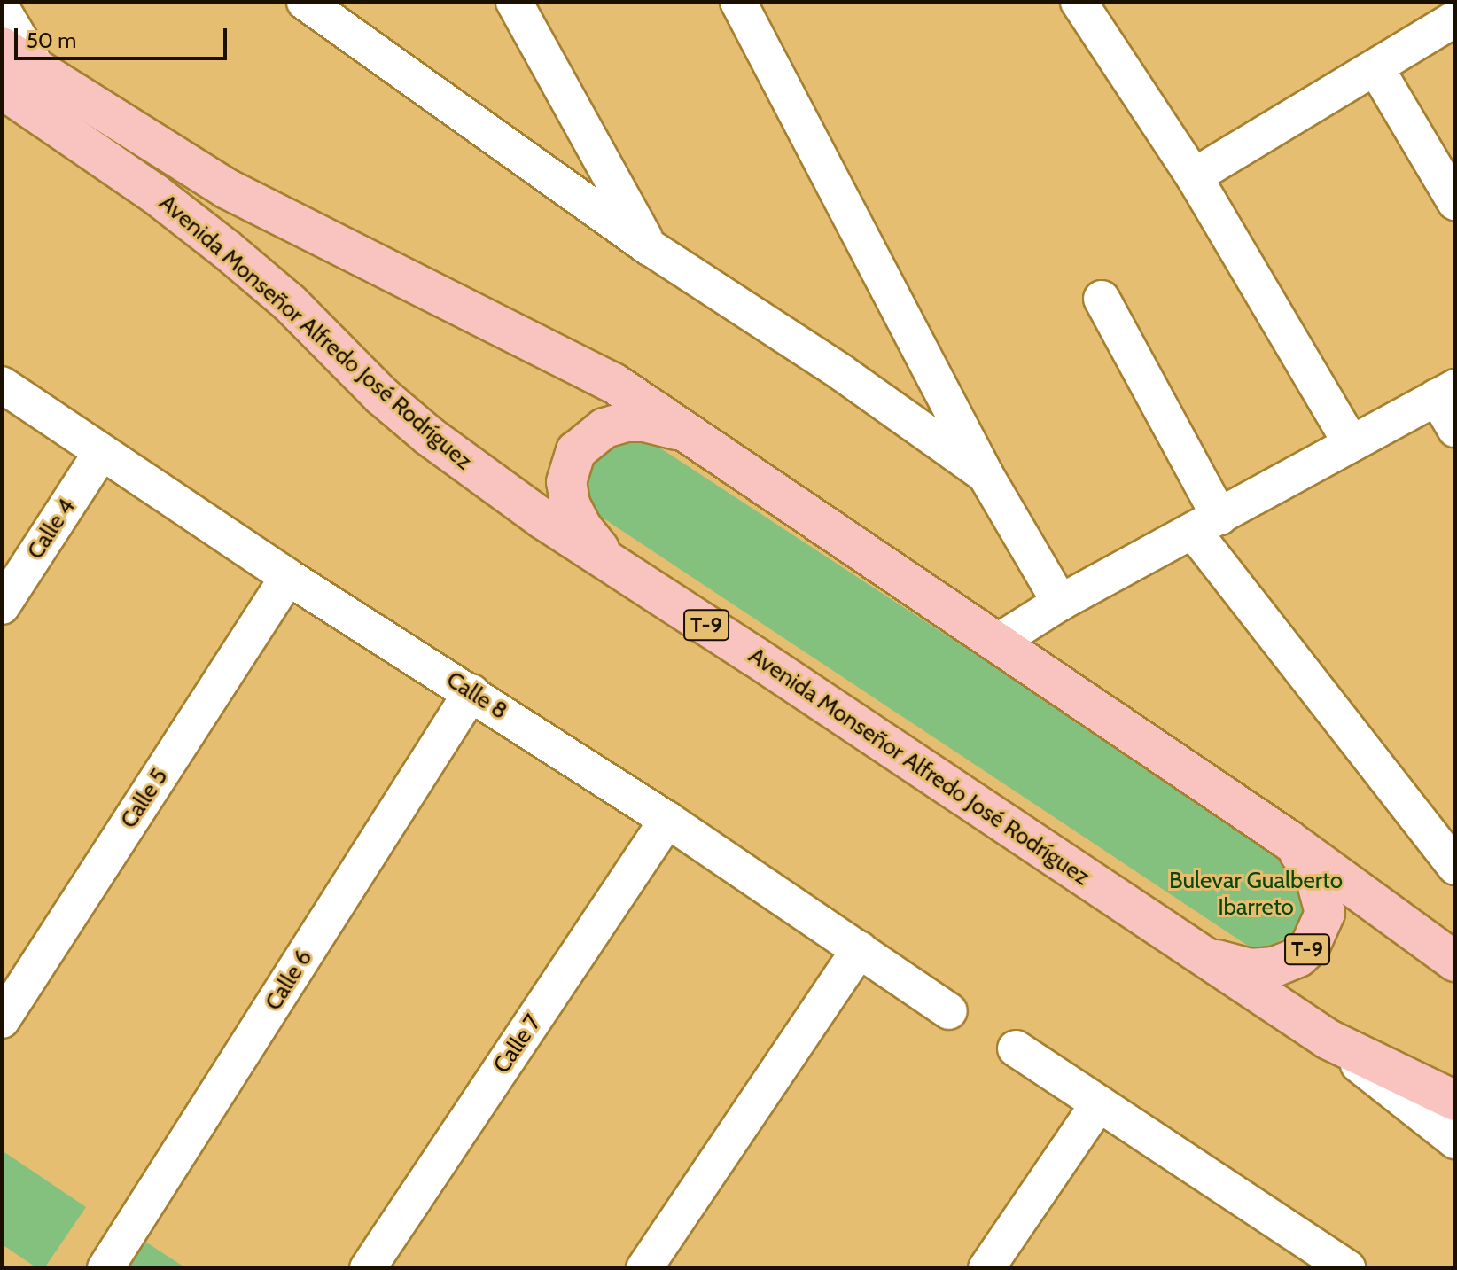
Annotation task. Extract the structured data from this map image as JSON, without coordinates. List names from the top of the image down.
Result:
{
  "streets": {
    "highway": ["Avenida Monseñor Alfredo José Rodríguez", "T-9"],
    "street": [
      "Calle 4",
      "Calle 8",
      "Calle 5",
      "Calle 6",
      "Calle 7"
    ]
  },
  "crossings": [
    ["Avenida Monseñor Alfredo José Rodríguez", "T-9"],
    ["Calle 4", "Calle 8"],
    ["Calle 8", "Calle 5"],
    ["Calle 8", "Calle 6"],
    ["Calle 8", "Calle 7"]
  ],
  "parks": ["Bulevar Gualberto Ibarreto"],
  "scale_bar": "50 m"
}
